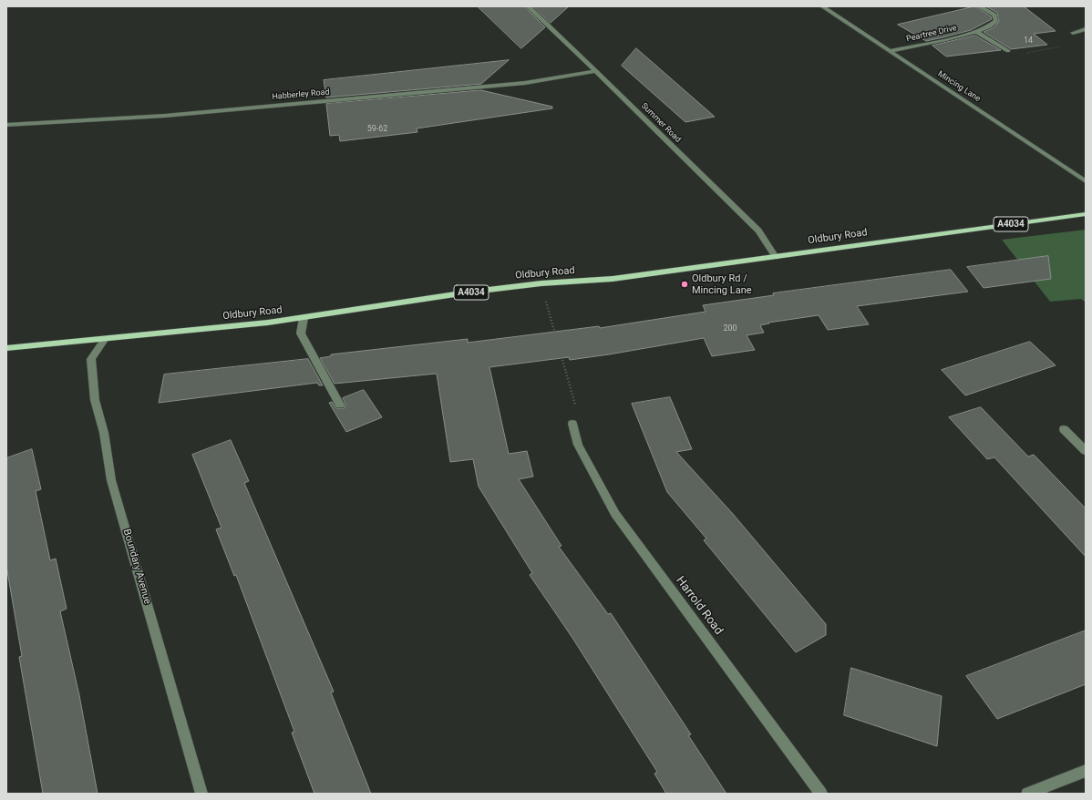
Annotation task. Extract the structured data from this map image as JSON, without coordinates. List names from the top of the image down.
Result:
{
  "streets": {
    "main road": ["A4034", "Oldbury Road"],
    "street": [
      "Peartree Drive",
      "Mincing Lane",
      "Habberley Road",
      "Summer Road",
      "Boundary Avenue",
      "Harrold Road"
    ]
  },
  "crossings": [
    ["Peartree Drive", "Mincing Lane"],
    ["Habberley Road", "Summer Road"],
    ["Summer Road", "Oldbury Road"],
    ["Oldbury Road", "Boundary Avenue"]
  ],
  "places": ["Oldbury Rd / Mincing Lane"],
  "house_numbers": ["14", "59-62", "200"]
}
